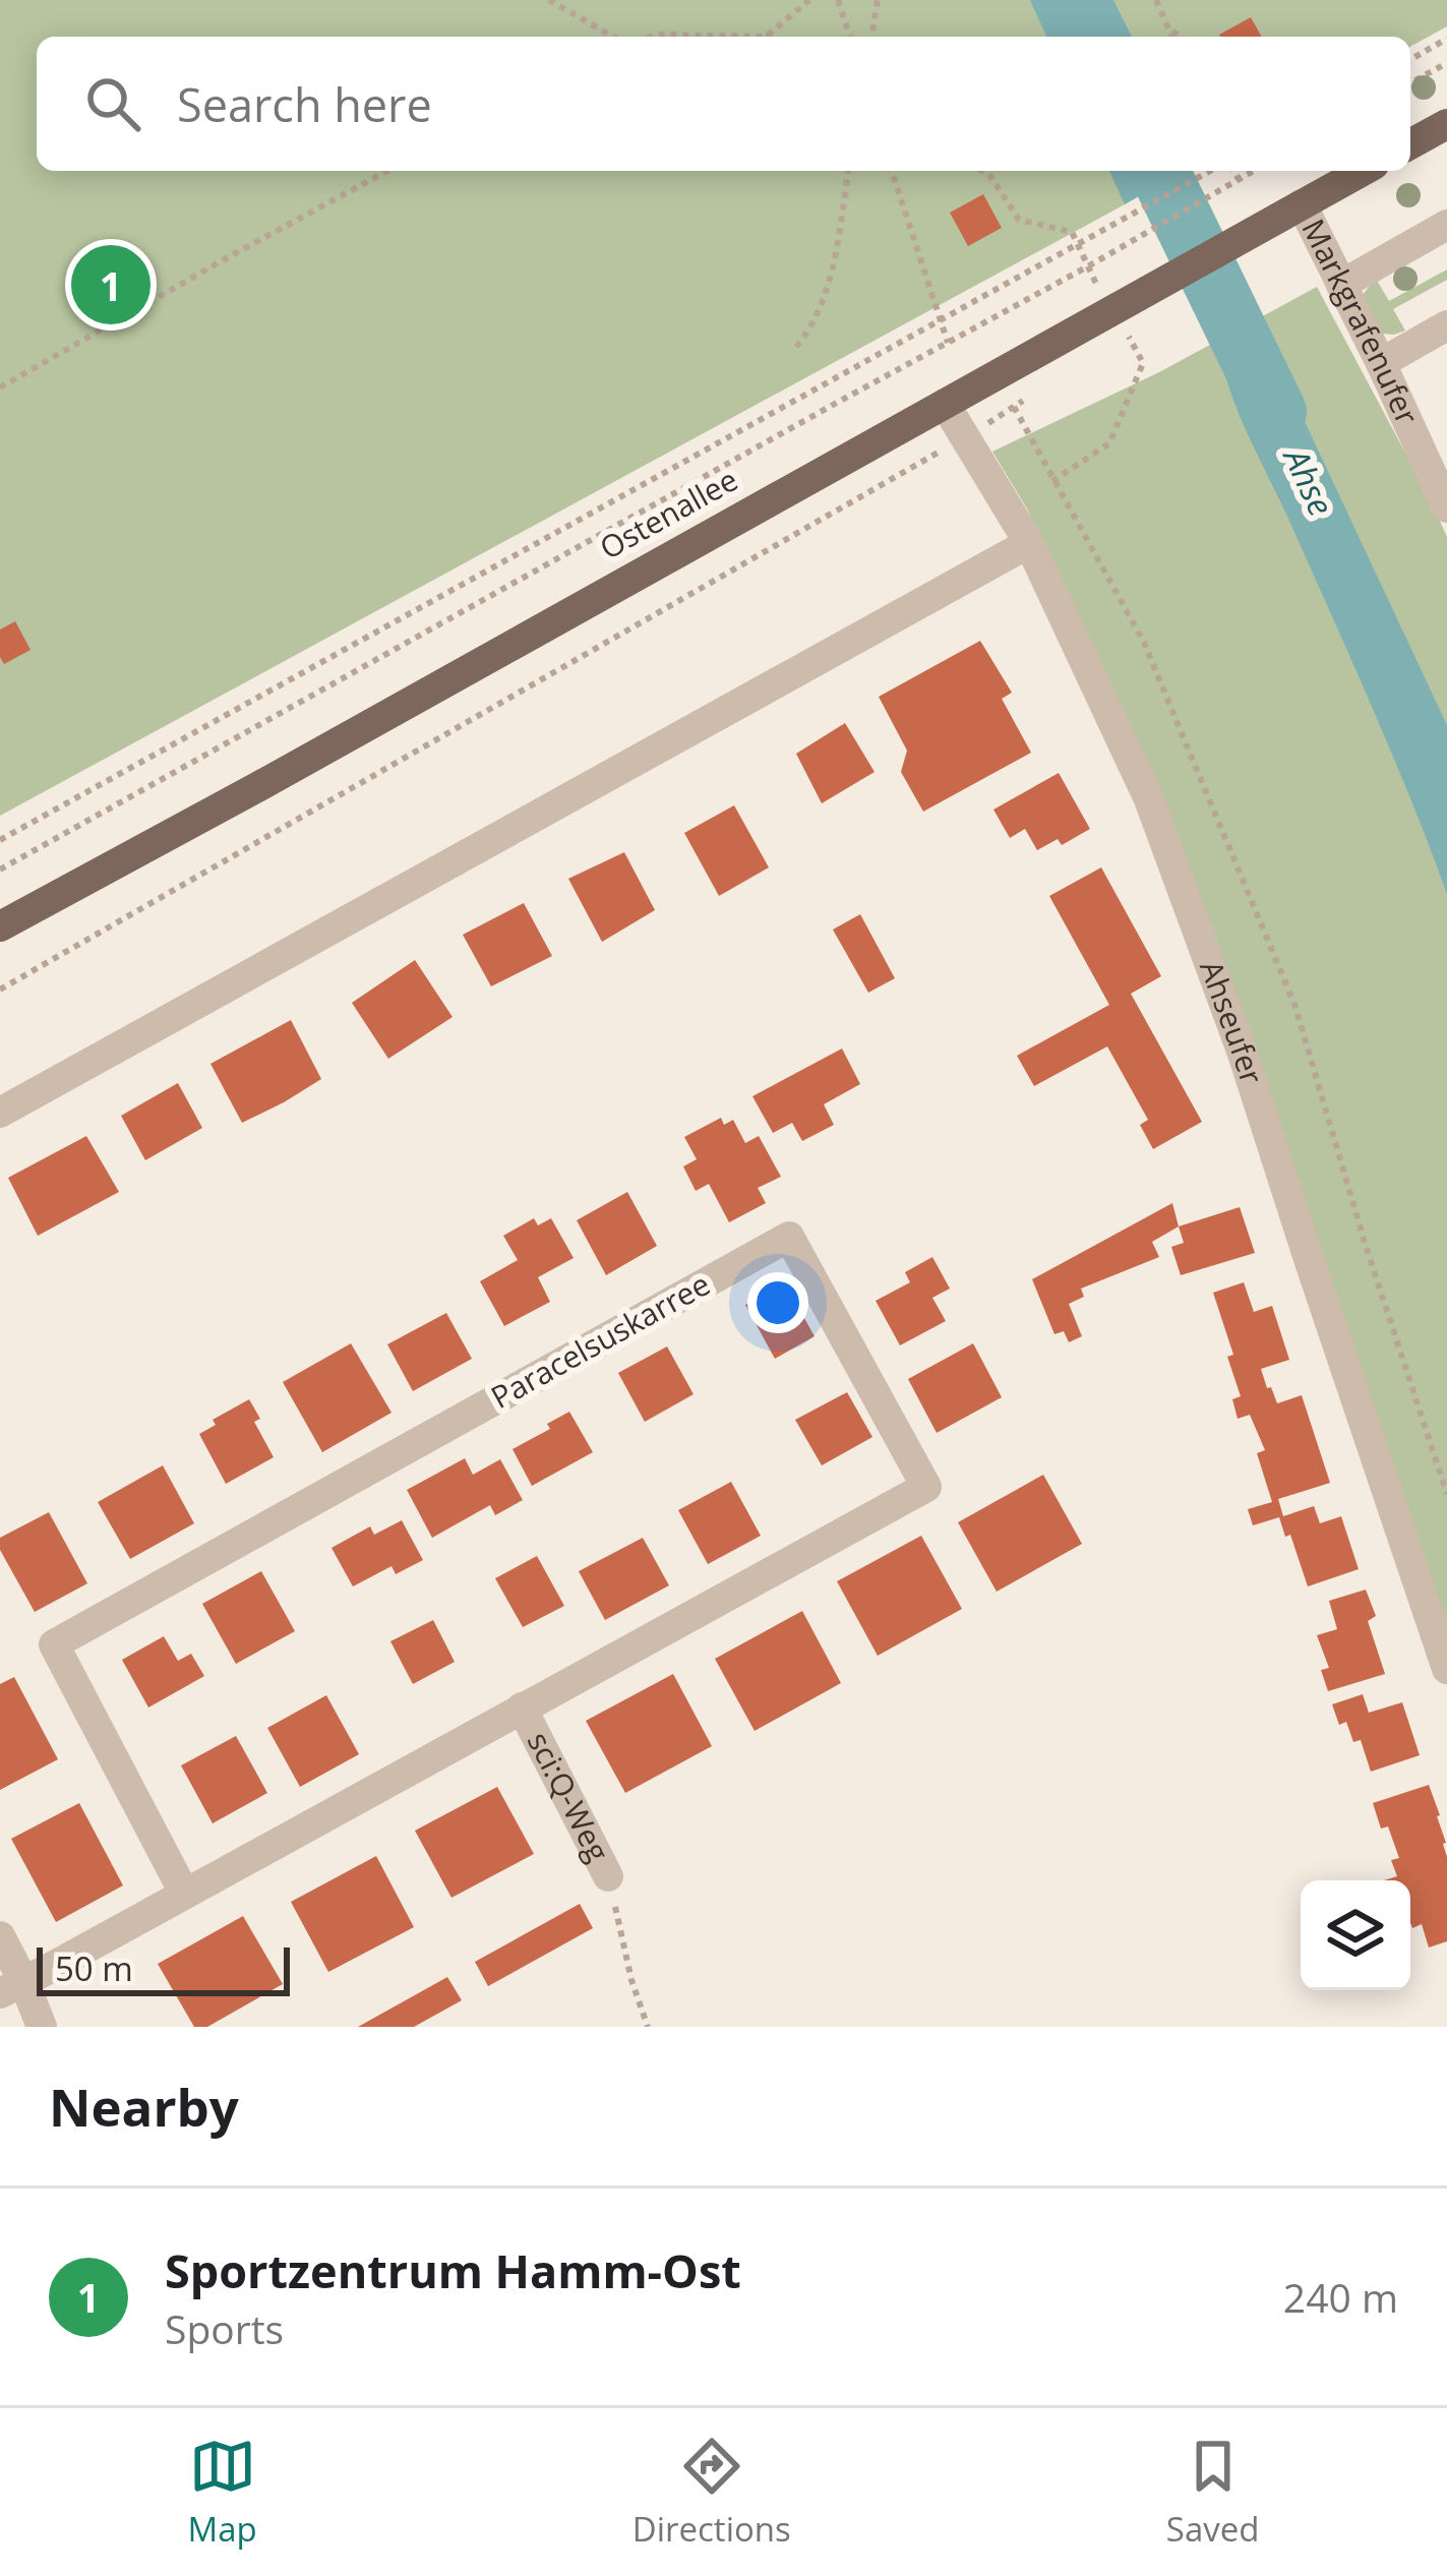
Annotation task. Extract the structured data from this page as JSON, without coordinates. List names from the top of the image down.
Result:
{
  "streets": {
    "main road": ["Ostenallee"],
    "street": [
      "Markgrafenufer",
      "Ahseufer",
      "Paracelsuskarree",
      "sci:Q-Weg"
    ]
  },
  "crossings": [
    ["Markgrafenufer", "Ostenallee"],
    ["Ostenallee", "Ahseufer"],
    ["Paracelsuskarree", "sci:Q-Weg"]
  ],
  "water": ["Ahse"],
  "scale_bar": "50 m",
  "page": {
    "search": "Search here",
    "pins": "1",
    "scale": "50 m",
    "heading": "Nearby",
    "list": [
      {
        "mark": "1",
        "name": "Sportzentrum Hamm-Ost",
        "note": "Sports",
        "value": "240 m"
      }
    ],
    "nav": ["Map", "Directions", "Saved"]
  }
}
